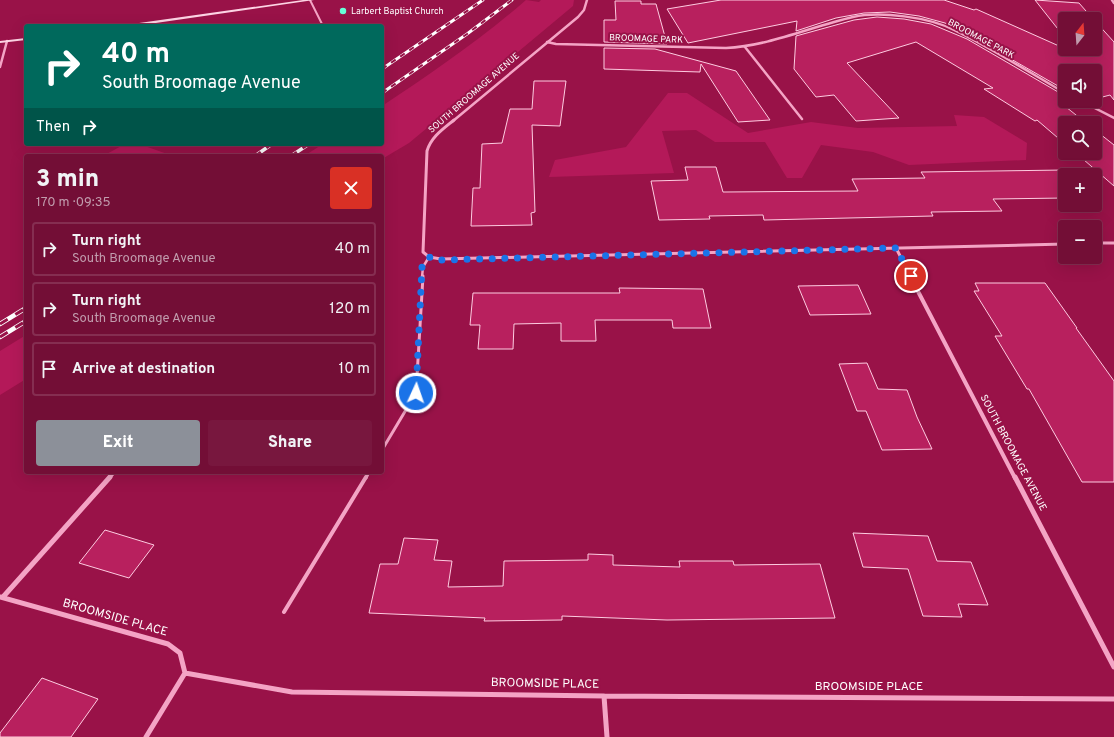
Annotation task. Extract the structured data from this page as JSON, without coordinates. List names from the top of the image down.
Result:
{
  "streets": {
    "street": ["BROOMAGE PARK", "SOUTH BROOMAGE AVENUE", "BROOMSIDE PLACE"]
  },
  "crossings": [
    ["BROOMAGE PARK", "SOUTH BROOMAGE AVENUE"]
  ],
  "places": ["Larbert Baptist Church"],
  "north": "top",
  "page": {
    "map_buttons": ["+", "−"],
    "turn": ["40 m", "South Broomage Avenue"],
    "then": "Then",
    "heading": ["3 min", "170 m · 09:35"],
    "list": [
      {
        "name": "Turn right",
        "note": "South Broomage Avenue",
        "value": "40 m"
      },
      {
        "name": "Turn right",
        "note": "South Broomage Avenue",
        "value": "120 m"
      },
      {
        "name": "Arrive at destination",
        "value": "10 m"
      }
    ],
    "buttons": ["Exit", "Share"]
  }
}
